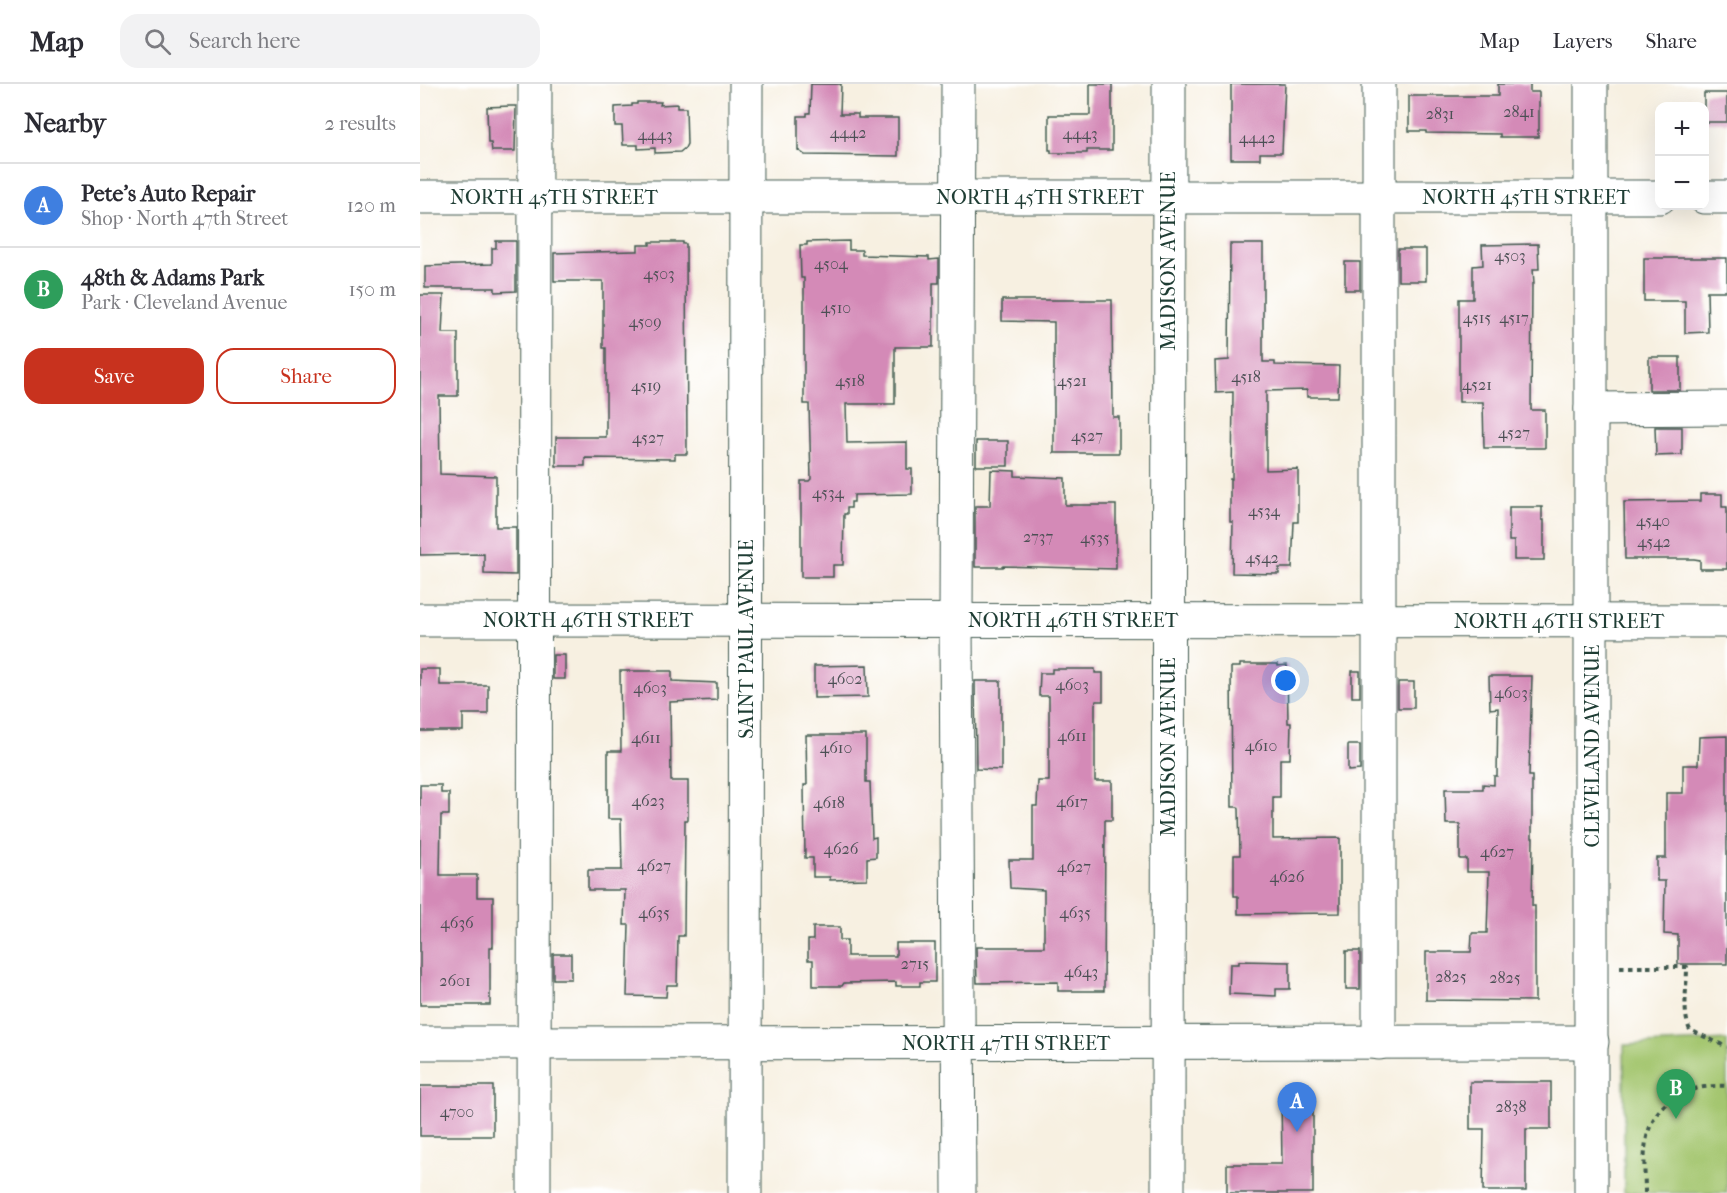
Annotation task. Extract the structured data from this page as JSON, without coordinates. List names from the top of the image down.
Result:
{
  "streets": {
    "street": [
      "NORTH 45TH STREET",
      "MADISON AVENUE",
      "NORTH 46TH STREET",
      "SAINT PAUL AVENUE",
      "CLEVELAND AVENUE",
      "NORTH 47TH STREET"
    ]
  },
  "crossings": [
    ["NORTH 45TH STREET", "MADISON AVENUE"],
    ["NORTH 45TH STREET", "SAINT PAUL AVENUE"],
    ["NORTH 45TH STREET", "CLEVELAND AVENUE"],
    ["MADISON AVENUE", "NORTH 46TH STREET"],
    ["MADISON AVENUE", "NORTH 47TH STREET"],
    ["NORTH 46TH STREET", "SAINT PAUL AVENUE"],
    ["NORTH 46TH STREET", "CLEVELAND AVENUE"],
    ["SAINT PAUL AVENUE", "NORTH 47TH STREET"],
    ["CLEVELAND AVENUE", "NORTH 47TH STREET"]
  ],
  "house_numbers": [
    "2841",
    "2831",
    "4442",
    "4443",
    "4443",
    "4442",
    "4503",
    "4504",
    "4503",
    "4510",
    "4515",
    "4517",
    "4509",
    "4518",
    "4518",
    "4521",
    "4521",
    "4519",
    "4527",
    "4527",
    "4527",
    "4534",
    "4534",
    "4540",
    "2737",
    "4535",
    "4542",
    "4542",
    "4602",
    "4603",
    "4603",
    "4603",
    "4611",
    "4611",
    "4610",
    "4610",
    "4623",
    "4617",
    "4618",
    "4626",
    "4627",
    "4627",
    "4627",
    "4626",
    "4635",
    "4635",
    "4636",
    "2715",
    "4643",
    "2825",
    "2825",
    "2601",
    "2838",
    "4700"
  ],
  "page": {
    "header": "Map",
    "search": "Search here",
    "nav": ["Map", "Layers", "Share"],
    "heading": ["Nearby", "2 results"],
    "map_buttons": ["+", "−"],
    "list": [
      {
        "mark": "A",
        "name": "Pete's Auto Repair",
        "note": "Shop · North 47th Street",
        "value": "120 m"
      },
      {
        "mark": "B",
        "name": "48th & Adams Park",
        "note": "Park · Cleveland Avenue",
        "value": "150 m"
      }
    ],
    "buttons": ["Save", "Share"],
    "pins": ["B", "A"]
  }
}
